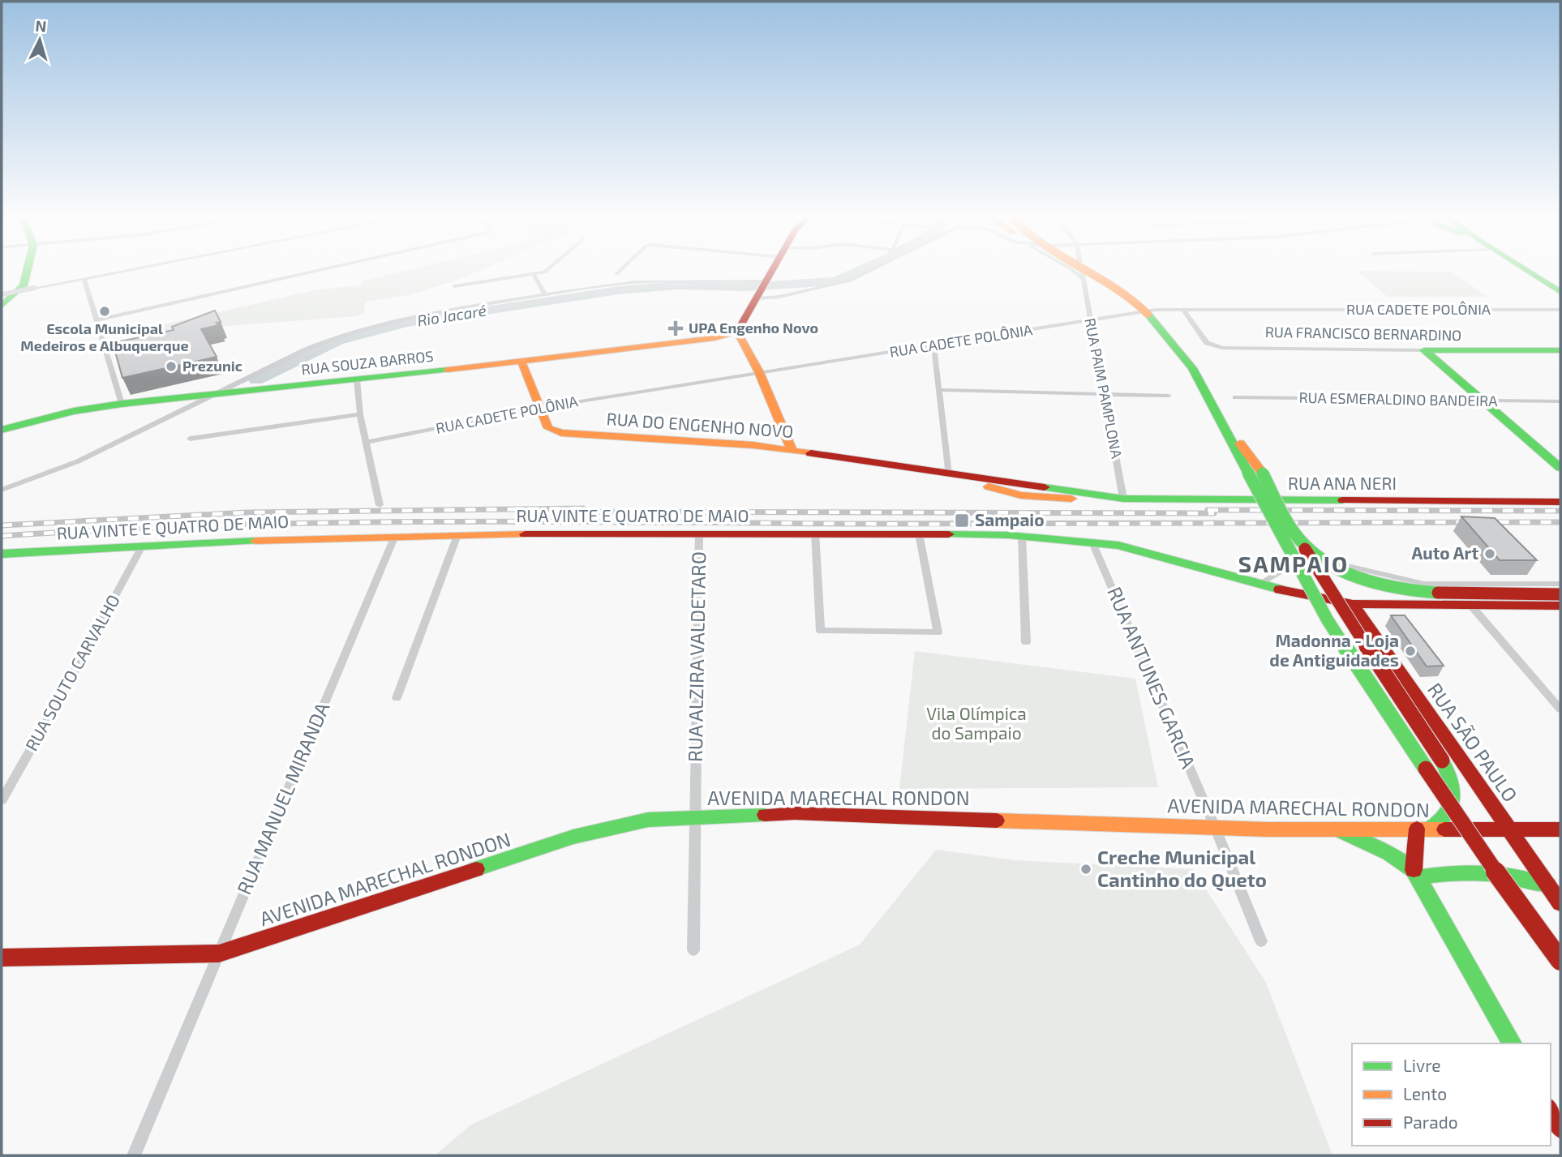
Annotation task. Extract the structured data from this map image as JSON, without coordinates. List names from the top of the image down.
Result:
{
  "streets": {
    "main road": [
      "RUA FRANCISCO BERNARDINO",
      "RUA SOUZA BARROS",
      "RUA DO ENGENHO NOVO",
      "RUA ANA NERI",
      "RUA VINTE E QUATRO DE MAIO",
      "RUA SÃO PAULO",
      "AVENIDA MARECHAL RONDON"
    ],
    "street": [
      "RUA CADETE POLÔNIA",
      "RUA PAIM PAMPLONA",
      "RUA ESMERALDINO BANDEIRA",
      "RUA ALZIRA VALDETARO",
      "RUA SOUTO CARVALHO",
      "RUA ANTUNES GARCIA",
      "RUA MANUEL MIRANDA"
    ]
  },
  "crossings": [
    ["RUA CADETE POLÔNIA", "RUA FRANCISCO BERNARDINO"],
    ["RUA CADETE POLÔNIA", "RUA PAIM PAMPLONA"],
    ["RUA CADETE POLÔNIA", "RUA DO ENGENHO NOVO"],
    ["RUA SOUZA BARROS", "RUA DO ENGENHO NOVO"],
    ["RUA PAIM PAMPLONA", "RUA DO ENGENHO NOVO"],
    ["RUA PAIM PAMPLONA", "RUA ANA NERI"],
    ["RUA DO ENGENHO NOVO", "RUA ANA NERI"],
    ["RUA VINTE E QUATRO DE MAIO", "RUA ALZIRA VALDETARO"],
    ["RUA VINTE E QUATRO DE MAIO", "RUA SOUTO CARVALHO"],
    ["RUA VINTE E QUATRO DE MAIO", "RUA ANTUNES GARCIA"],
    ["RUA VINTE E QUATRO DE MAIO", "RUA SÃO PAULO"],
    ["RUA VINTE E QUATRO DE MAIO", "RUA MANUEL MIRANDA"],
    ["RUA ALZIRA VALDETARO", "AVENIDA MARECHAL RONDON"],
    ["RUA ANTUNES GARCIA", "AVENIDA MARECHAL RONDON"],
    ["RUA SÃO PAULO", "AVENIDA MARECHAL RONDON"],
    ["RUA MANUEL MIRANDA", "AVENIDA MARECHAL RONDON"]
  ],
  "districts": ["SAMPAIO"],
  "water": ["Rio Jacaré"],
  "parks": ["Vila Olímpica do Sampaio"],
  "places": {
    "other": [
      "Escola Municipal Medeiros e Albuquerque",
      "Prezunic",
      "Auto Art",
      "Madonna - Loja de Antiguidades",
      "Creche Municipal Cantinho do Queto"
    ],
    "health": ["UPA Engenho Novo"],
    "transit": ["Sampaio"]
  },
  "legend": ["Livre", "Lento", "Parado"],
  "north": "top"
}
